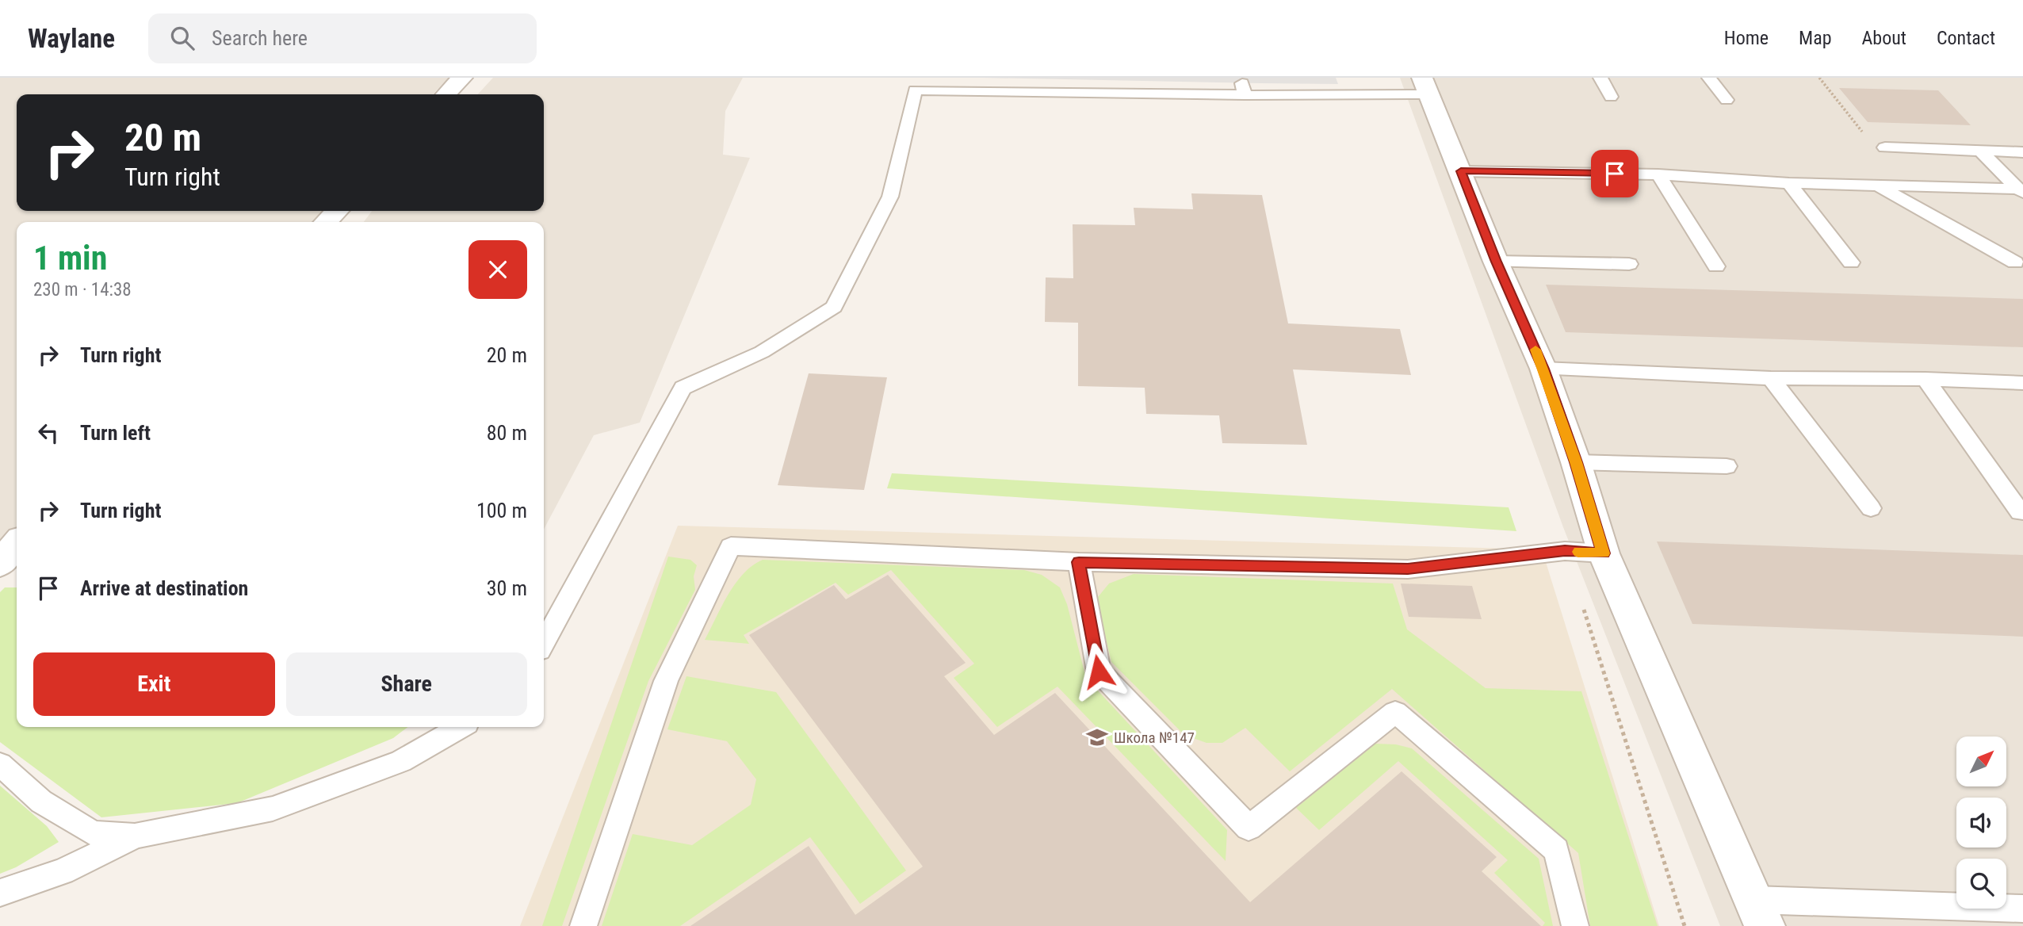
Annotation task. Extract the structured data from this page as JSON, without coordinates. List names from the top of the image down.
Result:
{
  "places": {
    "school or university": ["Школа №147"]
  },
  "north": "top right",
  "page": {
    "header": "Waylane",
    "search": "Search here",
    "nav": [
      "Home",
      "Map",
      "About",
      "Contact"
    ],
    "turn": ["20 m", "Turn right"],
    "heading": ["1 min", "230 m · 14:38"],
    "list": [
      {
        "name": "Turn right",
        "value": "20 m"
      },
      {
        "name": "Turn left",
        "value": "80 m"
      },
      {
        "name": "Turn right",
        "value": "100 m"
      },
      {
        "name": "Arrive at destination",
        "value": "30 m"
      }
    ],
    "buttons": ["Exit", "Share"]
  }
}
